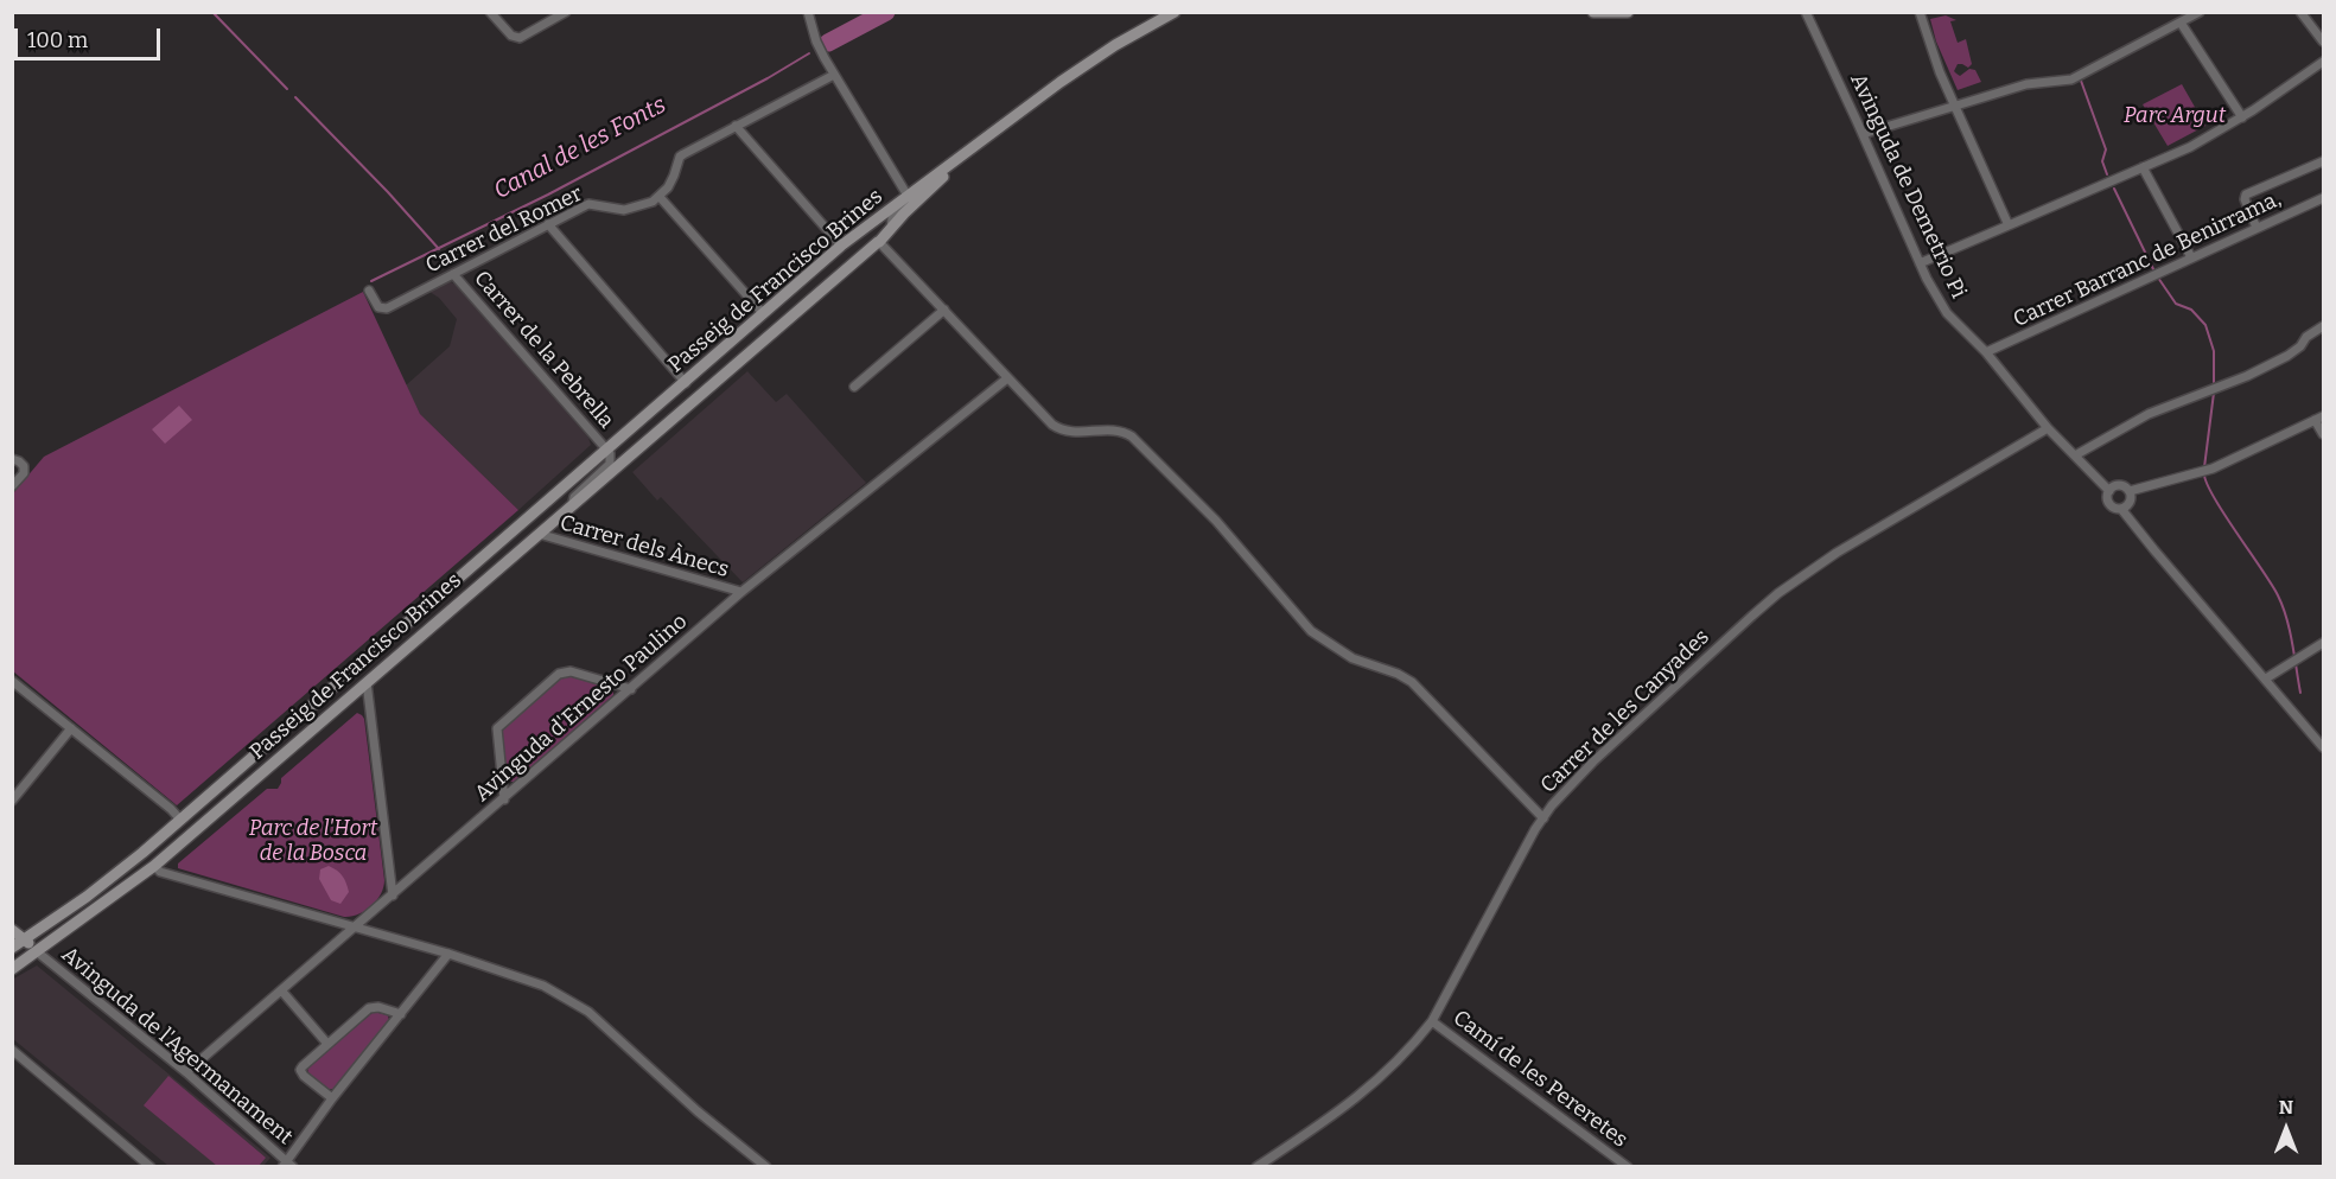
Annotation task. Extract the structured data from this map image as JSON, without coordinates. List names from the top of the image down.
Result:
{
  "streets": {
    "street": [
      "Avinguda de Demetrio Pi",
      "Carrer del Romer",
      "Carrer Barranc de Benirrama,",
      "Passeig de Francisco Brines",
      "Carrer de la Pebrella",
      "Carrer dels Ànecs",
      "Avinguda d'Ernesto Paulino",
      "Carrer de les Canyades",
      "Avinguda de l'Agermanament",
      "Camí de les Pereretes"
    ]
  },
  "crossings": [
    ["Avinguda de Demetrio Pi", "Carrer Barranc de Benirrama,"],
    ["Avinguda de Demetrio Pi", "Carrer de les Canyades"],
    ["Carrer del Romer", "Carrer de la Pebrella"],
    ["Passeig de Francisco Brines", "Carrer de la Pebrella"],
    ["Passeig de Francisco Brines", "Carrer dels Ànecs"],
    ["Passeig de Francisco Brines", "Avinguda de l'Agermanament"],
    ["Carrer dels Ànecs", "Avinguda d'Ernesto Paulino"],
    ["Avinguda d'Ernesto Paulino", "Avinguda de l'Agermanament"],
    ["Carrer de les Canyades", "Camí de les Pereretes"]
  ],
  "water": ["Canal de les Fonts"],
  "parks": ["Parc Argut", "Parc de l'Hort de la Bosca"],
  "scale_bar": "100 m",
  "north": "top"
}
